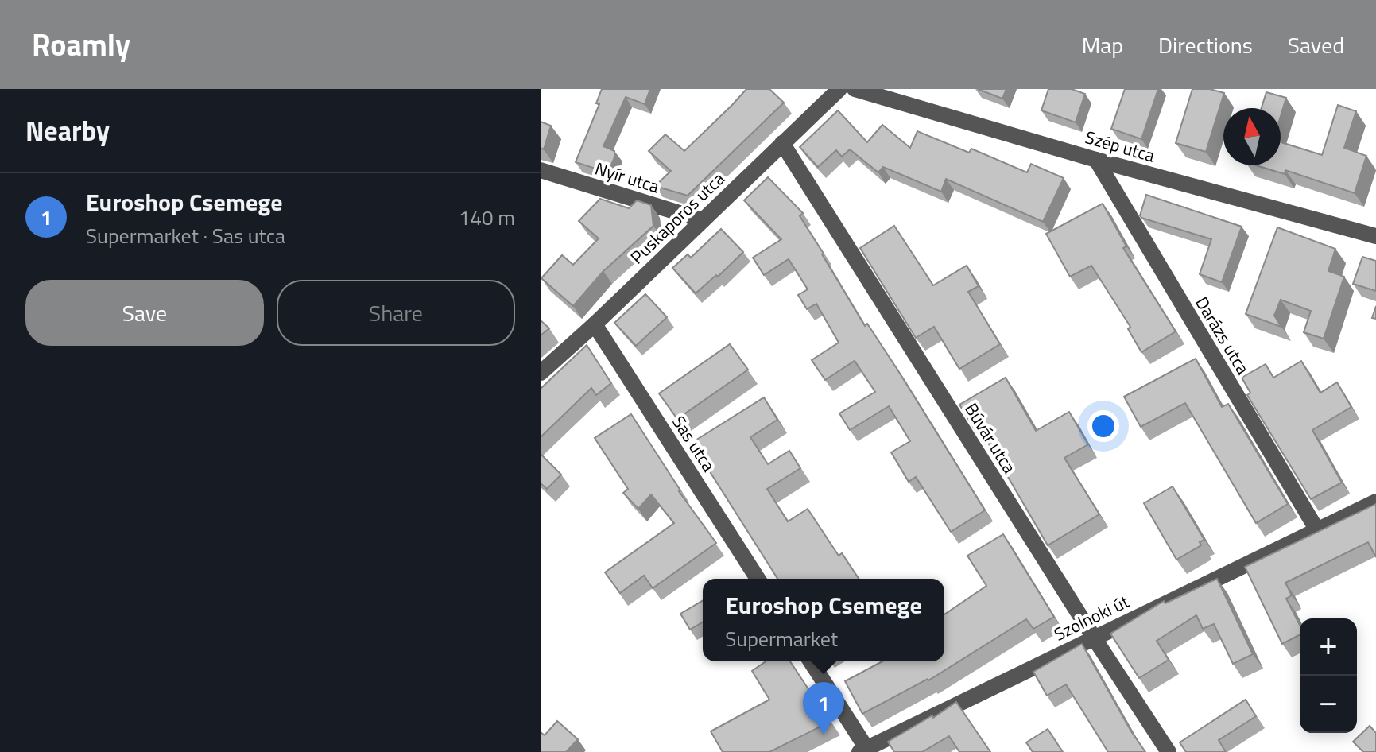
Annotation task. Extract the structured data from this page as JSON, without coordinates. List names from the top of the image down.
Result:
{
  "streets": {
    "street": [
      "Szép utca",
      "Nyír utca",
      "Puskaporos utca",
      "Darázs utca",
      "Búvár utca",
      "Sas utca",
      "Szolnoki út"
    ]
  },
  "crossings": [
    ["Szép utca", "Darázs utca"],
    ["Nyír utca", "Puskaporos utca"],
    ["Puskaporos utca", "Búvár utca"],
    ["Puskaporos utca", "Sas utca"],
    ["Darázs utca", "Szolnoki út"],
    ["Búvár utca", "Szolnoki út"]
  ],
  "north": "top",
  "page": {
    "header": "Roamly",
    "nav": ["Map", "Directions", "Saved"],
    "heading": "Nearby",
    "list": [
      {
        "mark": "1",
        "name": "Euroshop Csemege",
        "note": "Supermarket · Sas utca",
        "value": "140 m"
      }
    ],
    "buttons": ["Save", "Share"],
    "popup": ["Euroshop Csemege", "Supermarket"],
    "map_buttons": ["+", "−"],
    "pins": "1"
  }
}
